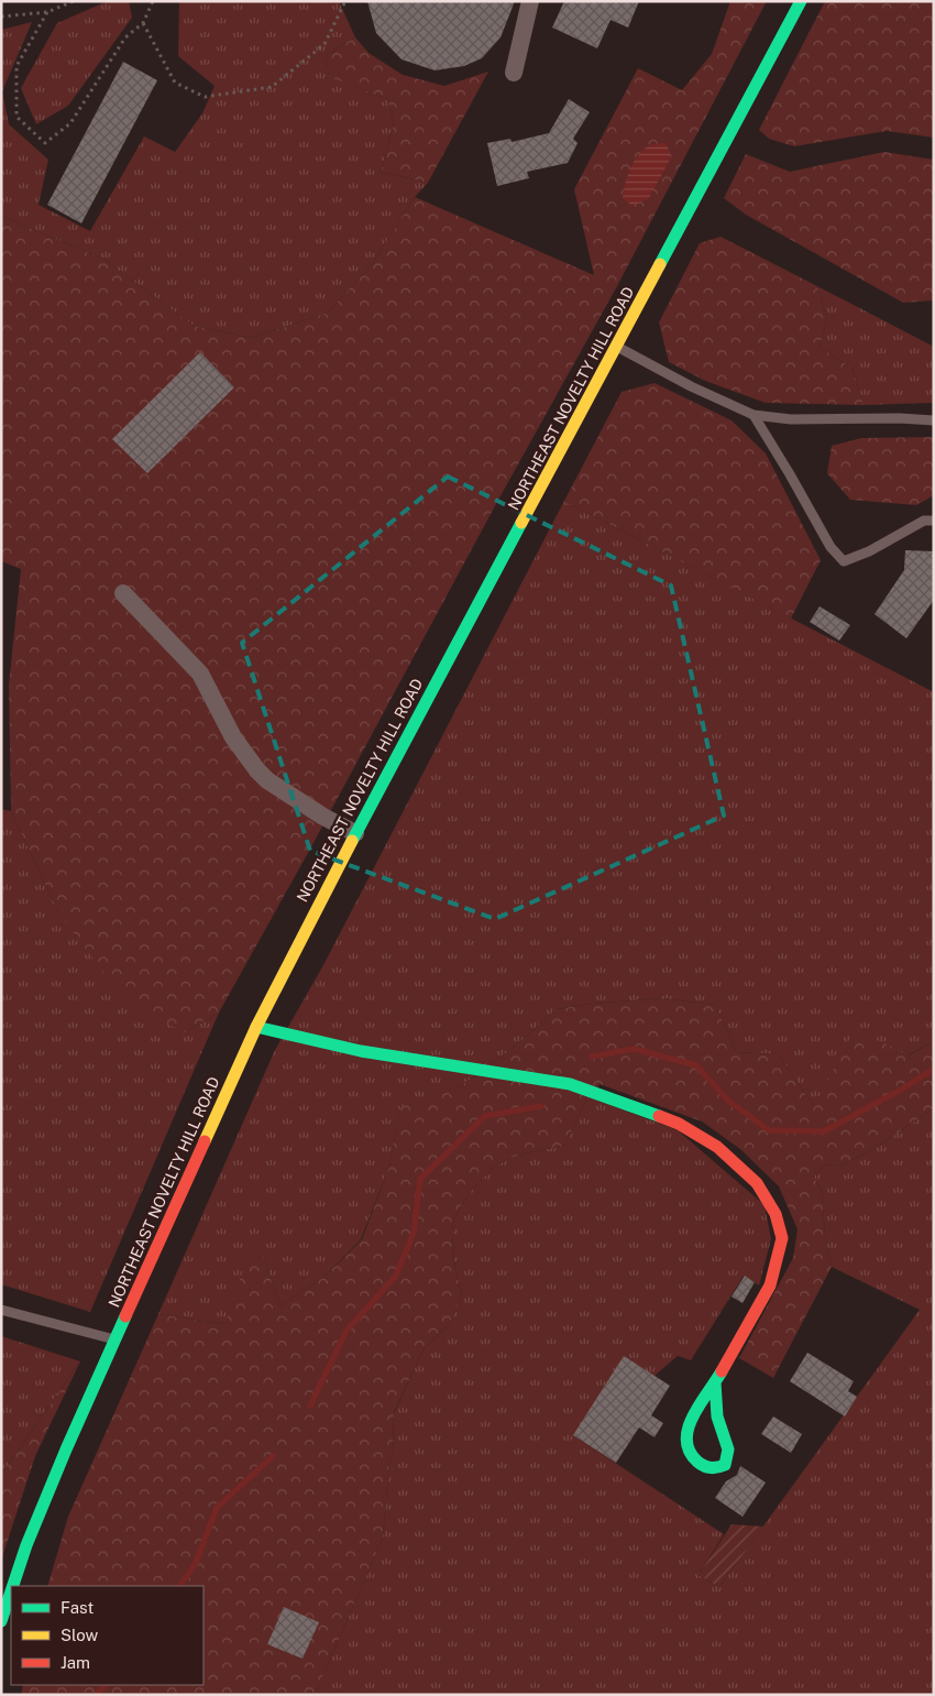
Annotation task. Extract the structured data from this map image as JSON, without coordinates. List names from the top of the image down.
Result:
{
  "streets": {
    "main road": ["NORTHEAST NOVELTY HILL ROAD"]
  },
  "legend": ["Fast", "Slow", "Jam"]
}
